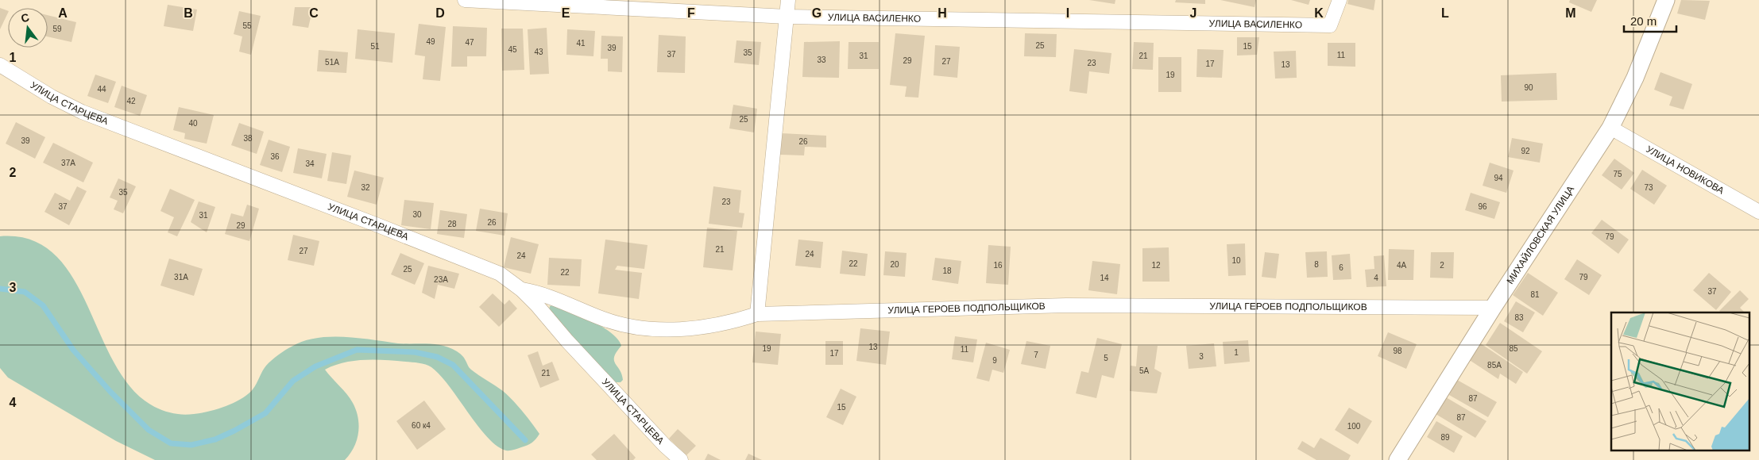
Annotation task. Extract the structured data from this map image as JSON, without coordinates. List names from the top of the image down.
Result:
{
  "streets": {
    "street": [
      "УЛИЦА ВАСИЛЕНКО",
      "УЛИЦА СТАРЦЕВА",
      "УЛИЦА НОВИКОВА",
      "МИХАЙЛОВСКАЯ УЛИЦА",
      "УЛИЦА ГЕРОЕВ ПОДПОЛЬЩИКОВ"
    ]
  },
  "crossings": [
    ["УЛИЦА СТАРЦЕВА", "УЛИЦА ГЕРОЕВ ПОДПОЛЬЩИКОВ"],
    ["УЛИЦА НОВИКОВА", "МИХАЙЛОВСКАЯ УЛИЦА"],
    ["МИХАЙЛОВСКАЯ УЛИЦА", "УЛИЦА ГЕРОЕВ ПОДПОЛЬЩИКОВ"]
  ],
  "house_numbers": [
    "55",
    "59",
    "49",
    "47",
    "41",
    "25",
    "51",
    "15",
    "39",
    "45",
    "43",
    "35",
    "37",
    "11",
    "31",
    "21",
    "33",
    "29",
    "27",
    "51А",
    "23",
    "17",
    "13",
    "19",
    "90",
    "44",
    "42",
    "25",
    "40",
    "38",
    "39",
    "26",
    "92",
    "36",
    "37А",
    "34",
    "75",
    "94",
    "32",
    "73",
    "35",
    "23",
    "37",
    "96",
    "30",
    "31",
    "26",
    "28",
    "29",
    "79",
    "21",
    "27",
    "24",
    "24",
    "10",
    "22",
    "20",
    "8",
    "16",
    "12",
    "4А",
    "2",
    "6",
    "25",
    "18",
    "22",
    "31А",
    "79",
    "14",
    "4",
    "23А",
    "37",
    "81",
    "83",
    "13",
    "19",
    "85",
    "11",
    "98",
    "1",
    "17",
    "7",
    "3",
    "5",
    "9",
    "85А",
    "5А",
    "21",
    "87",
    "15",
    "87",
    "60 к4",
    "100",
    "89"
  ],
  "scale_bar": "20 m",
  "north": "top",
  "grid": {
    "columns": [
      "A",
      "B",
      "C",
      "D",
      "E",
      "F",
      "G",
      "H",
      "I",
      "J",
      "K",
      "L",
      "M"
    ],
    "rows": [
      "1",
      "2",
      "3",
      "4"
    ]
  }
}
